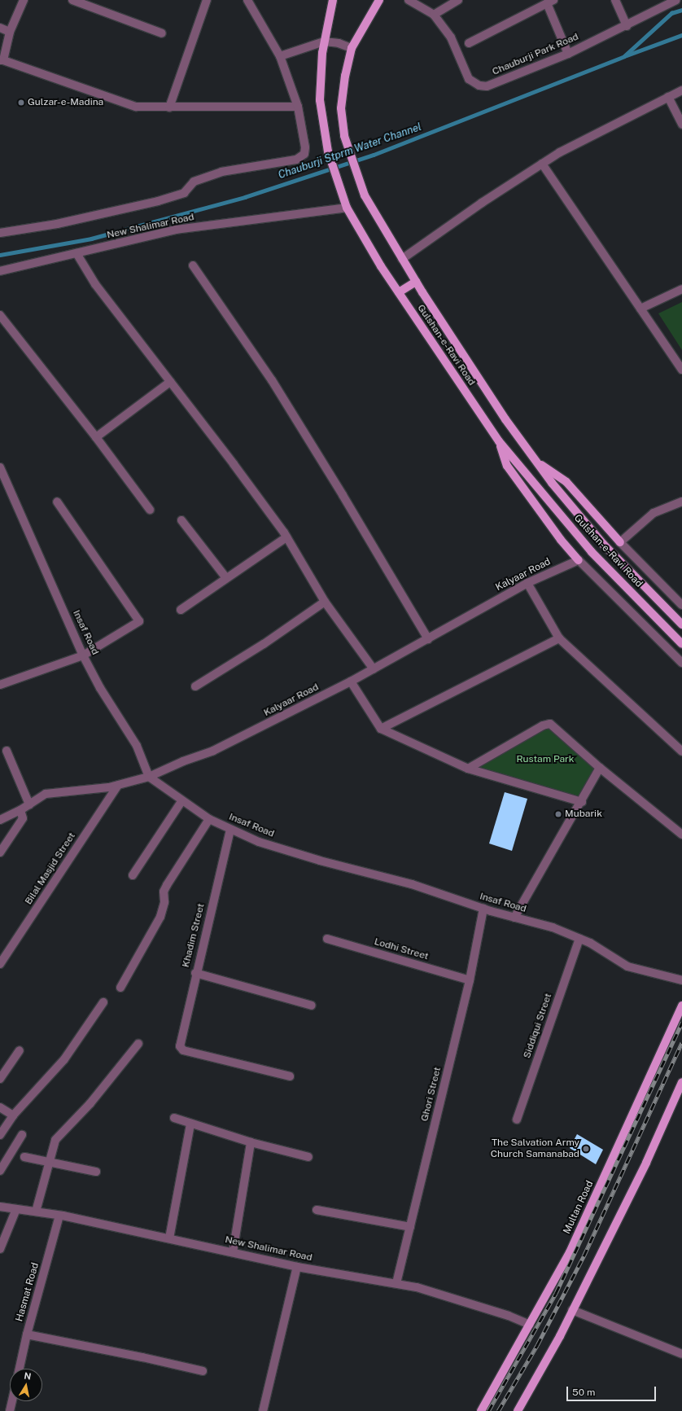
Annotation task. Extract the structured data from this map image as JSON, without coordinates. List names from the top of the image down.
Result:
{
  "streets": {
    "main road": ["Gulshan-e-Ravi Road", "Multan Road"],
    "street": [
      "Chauburji Park Road",
      "New Shalimar Road",
      "Kalyaar Road",
      "Insaf Road",
      "Bilal Masjid Street",
      "Khadim Street",
      "Lodhi Street",
      "Siddiqui Street",
      "Ghori Street",
      "Hasmat Road"
    ]
  },
  "crossings": [
    ["New Shalimar Road", "Gulshan-e-Ravi Road"],
    ["New Shalimar Road", "Ghori Street"],
    ["New Shalimar Road", "Multan Road"],
    ["New Shalimar Road", "Hasmat Road"],
    ["Kalyaar Road", "Insaf Road"],
    ["Kalyaar Road", "Bilal Masjid Street"],
    ["Insaf Road", "Khadim Street"],
    ["Insaf Road", "Siddiqui Street"],
    ["Insaf Road", "Ghori Street"],
    ["Lodhi Street", "Ghori Street"]
  ],
  "water": ["Chauburji Stprm Water Channel"],
  "parks": ["Rustam Park"],
  "places": ["Gulzar-e-Madina", "Mubarik", "The Salvation Army Church Samanabad"],
  "scale_bar": "50 m",
  "north": "top"
}
